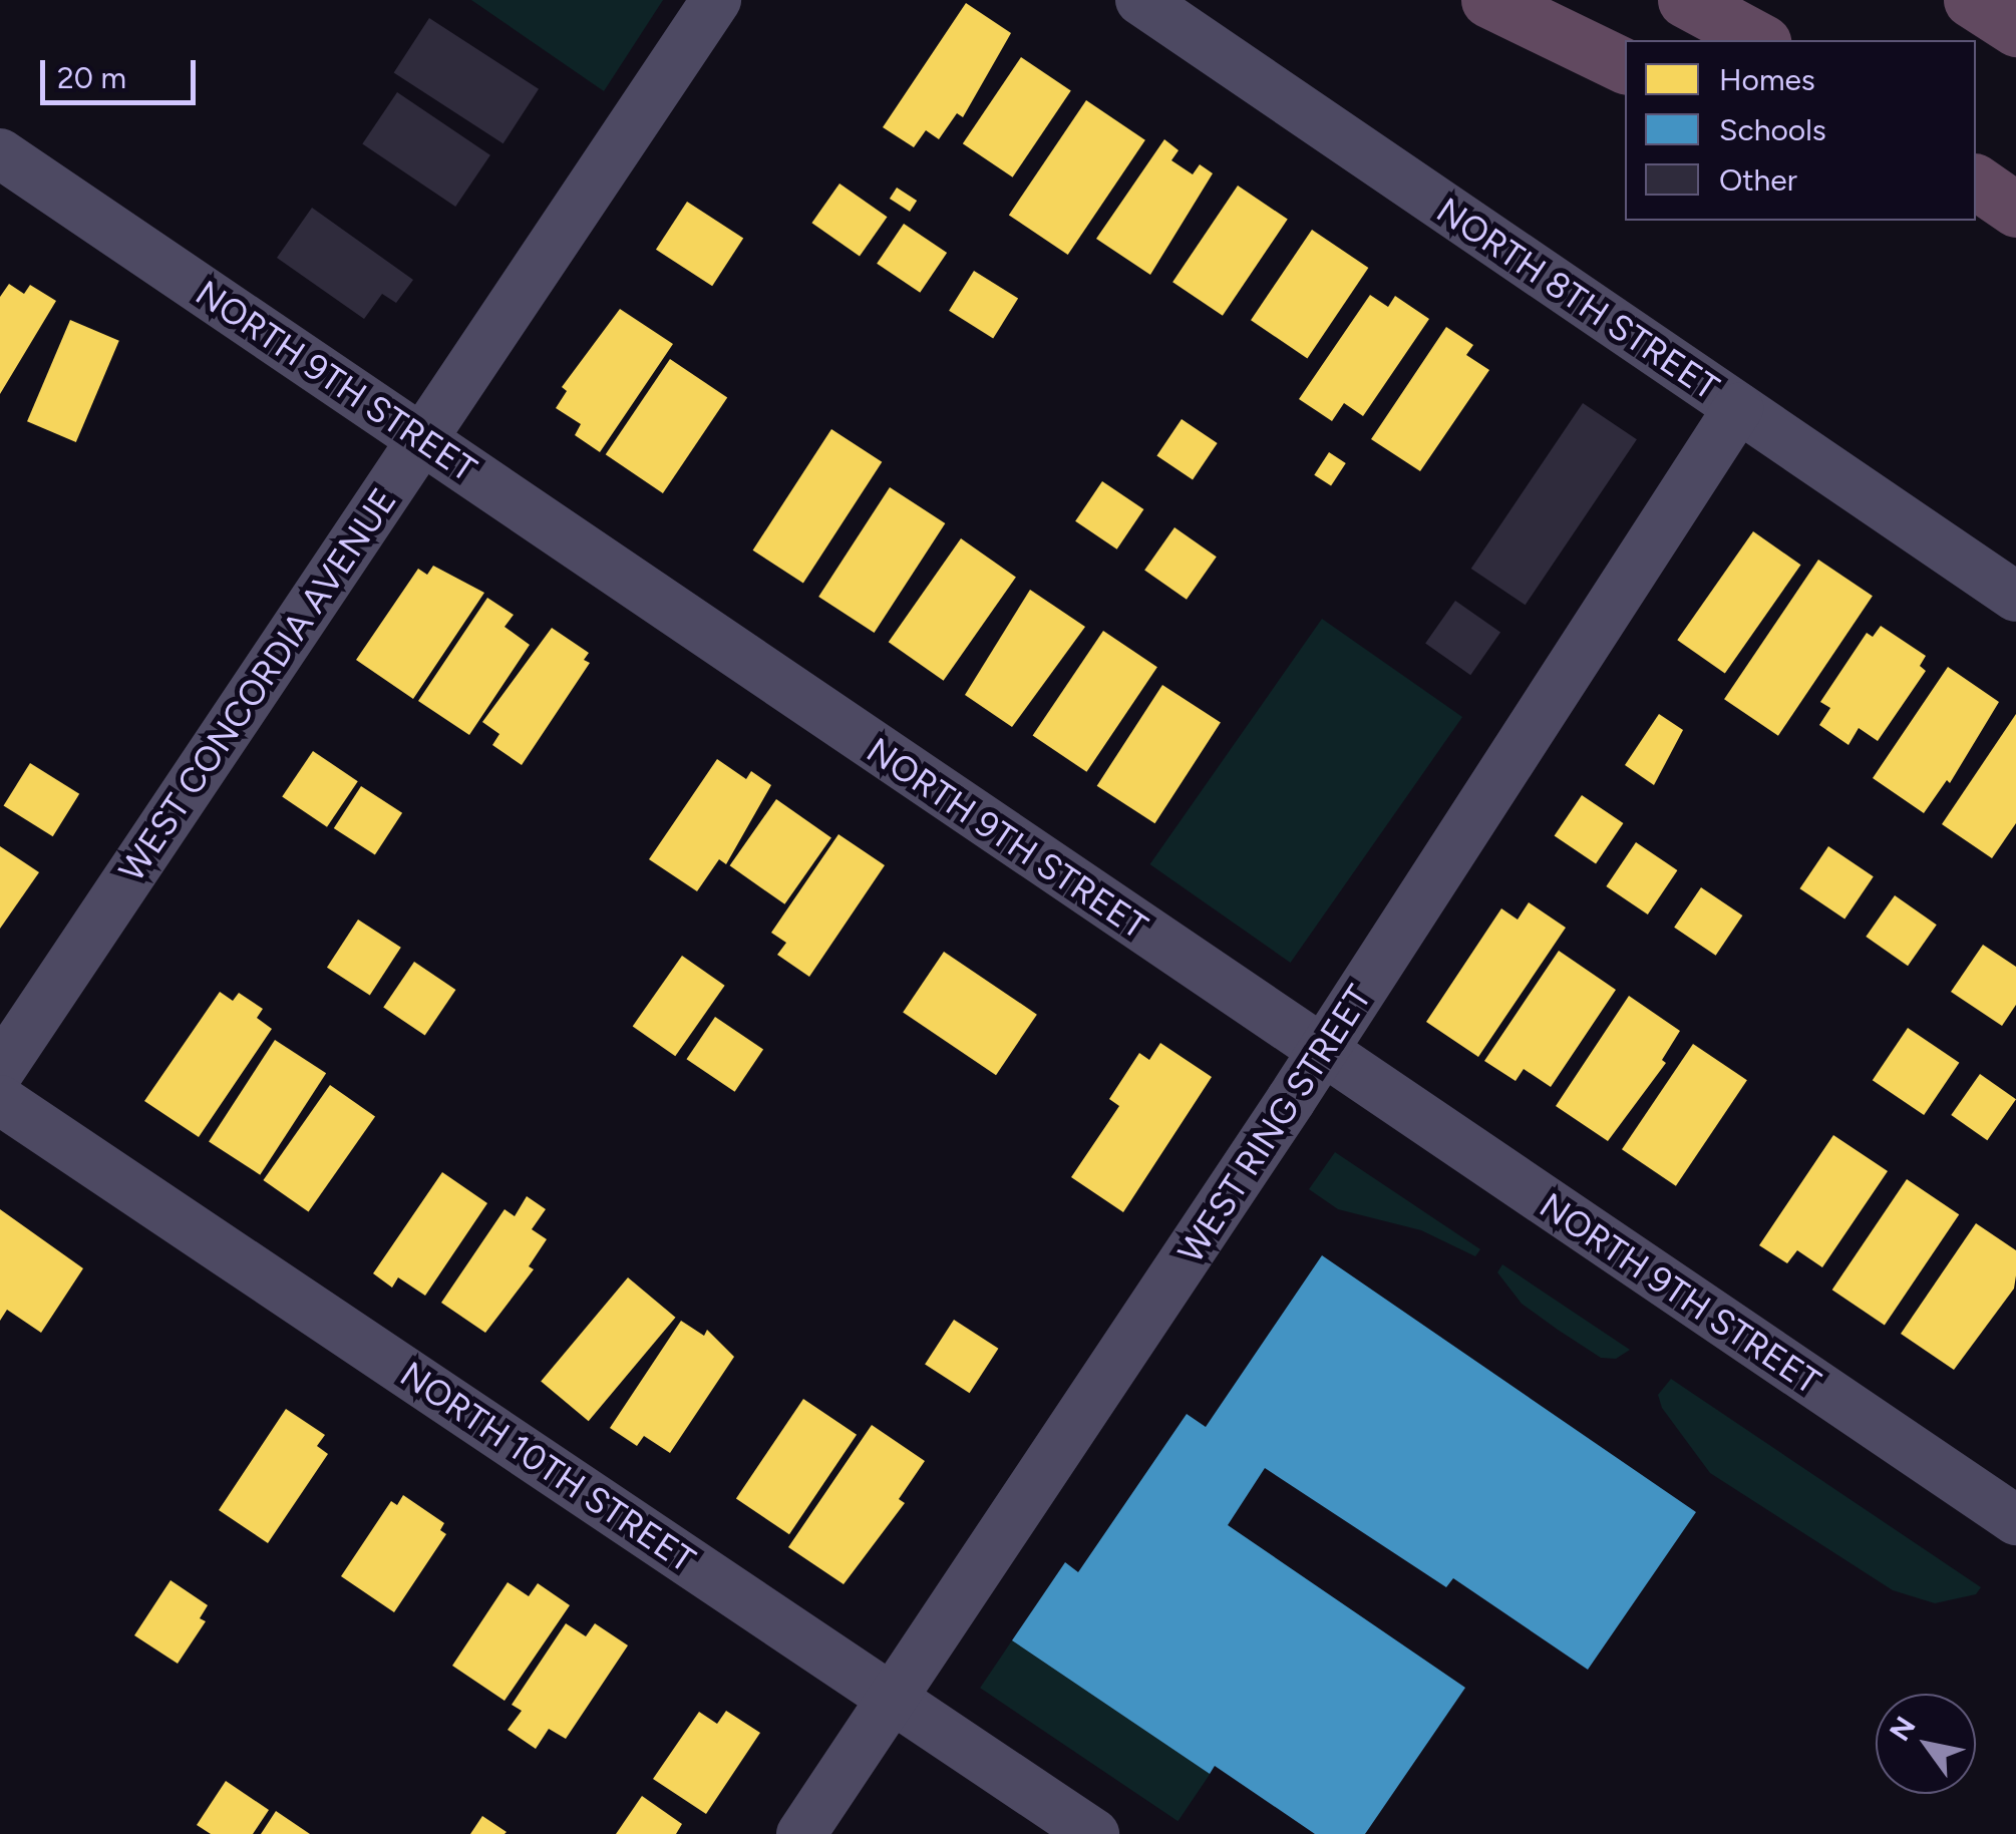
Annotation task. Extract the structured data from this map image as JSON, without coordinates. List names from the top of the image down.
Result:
{
  "streets": {
    "street": [
      "NORTH 8TH STREET",
      "NORTH 9TH STREET",
      "WEST CONCORDIA AVENUE",
      "WEST RING STREET",
      "NORTH 10TH STREET"
    ]
  },
  "crossings": [
    ["NORTH 8TH STREET", "WEST RING STREET"],
    ["NORTH 9TH STREET", "WEST CONCORDIA AVENUE"],
    ["NORTH 9TH STREET", "WEST RING STREET"],
    ["WEST RING STREET", "NORTH 10TH STREET"]
  ],
  "legend": ["Homes", "Schools", "Other"],
  "scale_bar": "20 m",
  "north": "top left"
}
